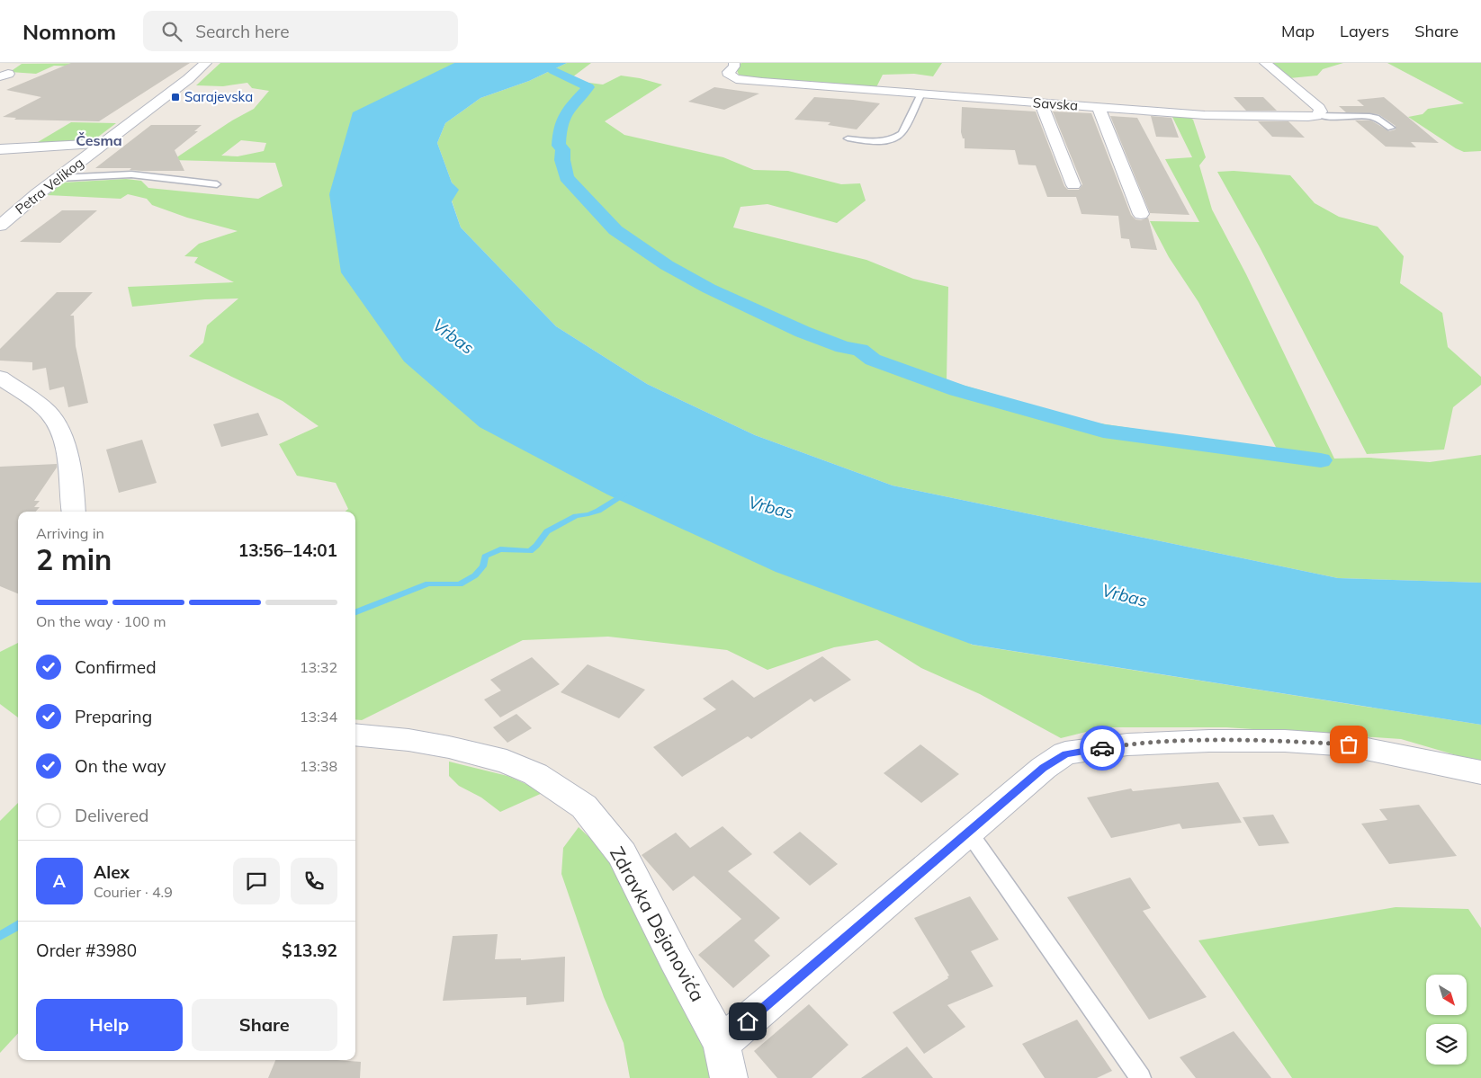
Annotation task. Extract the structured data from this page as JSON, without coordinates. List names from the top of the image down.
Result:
{
  "streets": {
    "street": ["Savska", "Petra Velikog", "Zdravka Dejanovića"]
  },
  "districts": ["Česma"],
  "water": ["Vrbas"],
  "places": {
    "transit": ["Sarajevska"]
  },
  "north": "bottom right",
  "page": {
    "header": "Nomnom",
    "search": "Search here",
    "nav": ["Map", "Layers", "Share"],
    "heading": ["2 min", "Arriving in", "13:56–14:01"],
    "panel": [
      "Alex",
      "Courier · 4.9",
      "Order #3980",
      "$13.92"
    ],
    "bar": "On the way · 100 m",
    "list": [
      ["Confirmed", "13:32"],
      ["Preparing", "13:34"],
      ["On the way", "13:38"],
      "Delivered"
    ],
    "round": "A",
    "buttons": ["Help", "Share"]
  }
}
